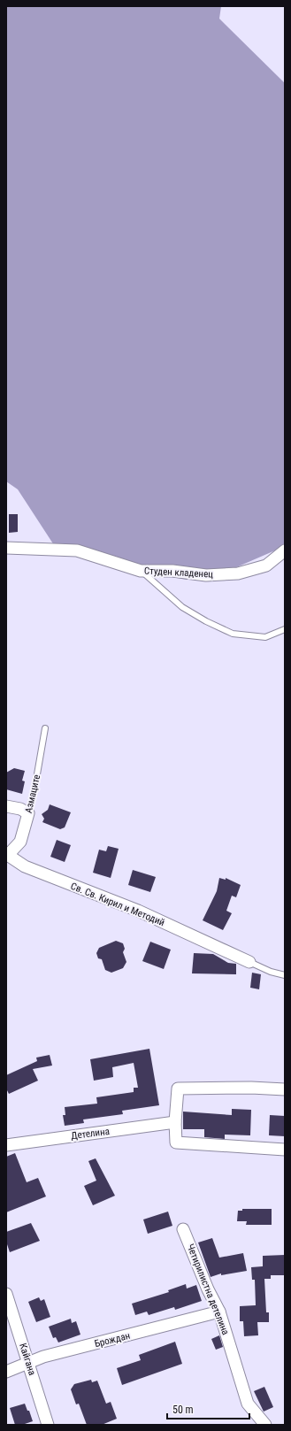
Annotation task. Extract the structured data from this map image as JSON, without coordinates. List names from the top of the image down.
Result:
{
  "streets": {
    "street": [
      "Студен кладенец",
      "Азмаците",
      "Св. Св. Кирил и Методий",
      "Детелина",
      "Четирилистна детелина",
      "Брождан",
      "Кайгана"
    ]
  },
  "crossings": [
    ["Азмаците", "Св. Св. Кирил и Методий"],
    ["Четирилистна детелина", "Брождан"],
    ["Брождан", "Кайгана"]
  ],
  "scale_bar": "50 m"
}
